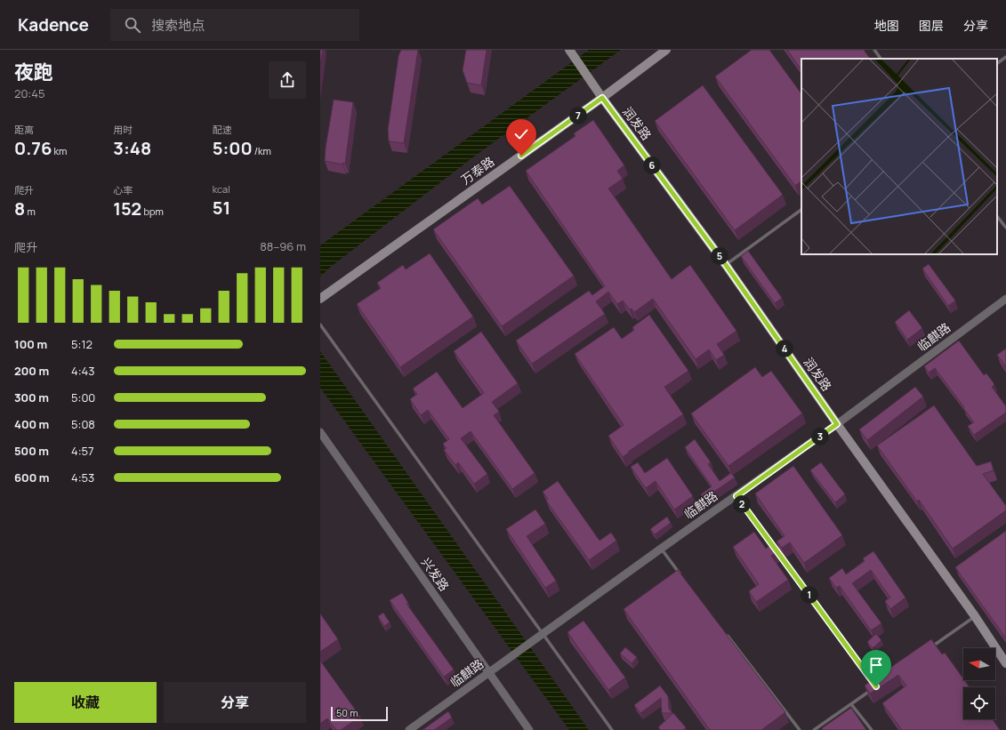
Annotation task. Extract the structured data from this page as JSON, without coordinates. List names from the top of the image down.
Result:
{
  "streets": {
    "main road": ["润发路", "万泰路"],
    "street": ["临麒路", "兴发路"]
  },
  "crossings": [
    ["润发路", "万泰路"],
    ["润发路", "临麒路"],
    ["临麒路", "兴发路"]
  ],
  "scale_bar": "50 m",
  "north": "left",
  "page": {
    "header": "Kadence",
    "search": "搜索地点",
    "nav": ["地图", "图层", "分享"],
    "heading": ["夜跑", "20:45"],
    "pins": [
      "7",
      "6",
      "5",
      "4",
      "3",
      "2",
      "1"
    ],
    "stats": [
      ["距离", "0.76 km"],
      ["用时", "3:48"],
      ["配速", "5:00 /km"],
      ["爬升", "8 m"],
      ["心率", "152 bpm"],
      ["kcal", "51"]
    ],
    "chart": ["爬升", "88–96 m"],
    "list": [
      {
        "name": "100 m",
        "note": "5:12"
      },
      {
        "name": "200 m",
        "note": "4:43"
      },
      {
        "name": "300 m",
        "note": "5:00"
      },
      {
        "name": "400 m",
        "note": "5:08"
      },
      {
        "name": "500 m",
        "note": "4:57"
      },
      {
        "name": "600 m",
        "note": "4:53"
      }
    ],
    "buttons": ["收藏", "分享"],
    "scale": "50 m"
  }
}
